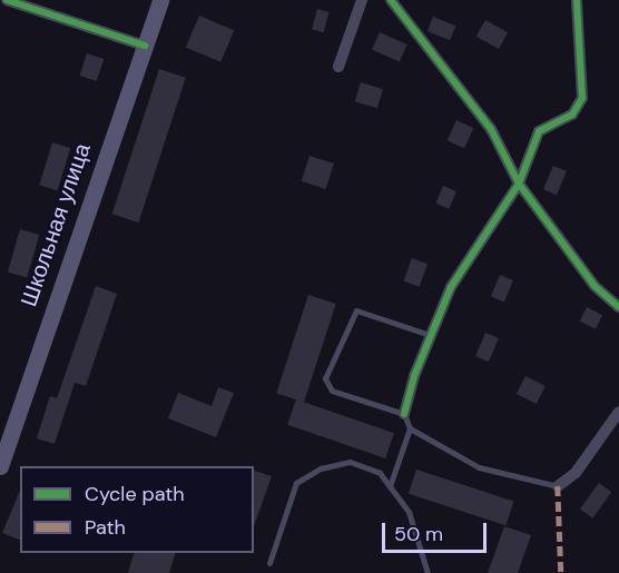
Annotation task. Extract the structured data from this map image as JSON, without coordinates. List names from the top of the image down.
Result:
{
  "streets": {
    "main road": ["Школьная улица"]
  },
  "legend": ["Cycle path", "Path"],
  "scale_bar": "50 m"
}
